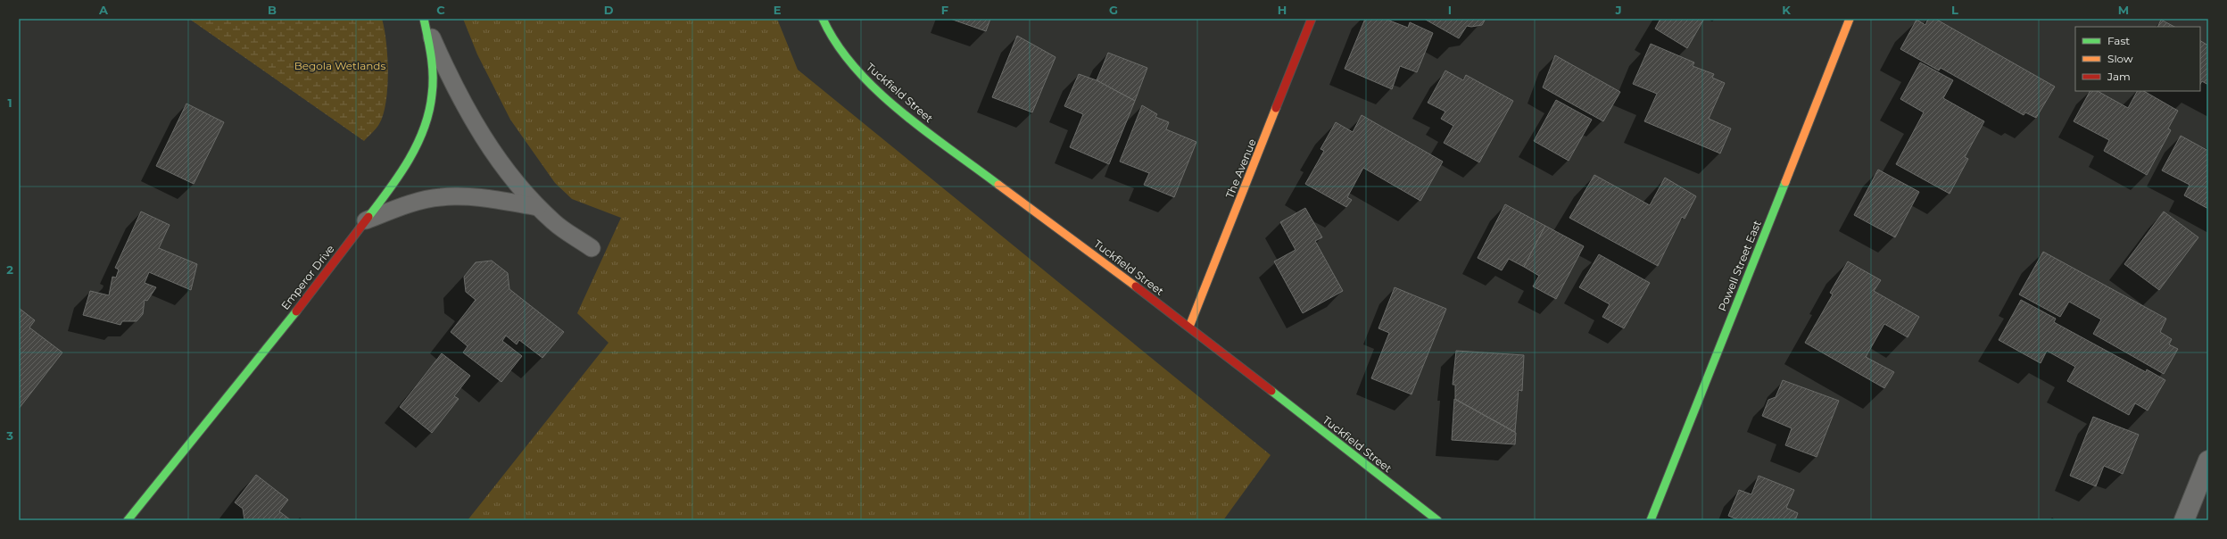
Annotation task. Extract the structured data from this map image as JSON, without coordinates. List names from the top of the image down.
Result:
{
  "streets": {
    "street": [
      "Tuckfield Street",
      "The Avenue",
      "Powell Street East",
      "Emperor Drive"
    ]
  },
  "crossings": [
    ["Tuckfield Street", "The Avenue"]
  ],
  "parks": ["Begola Wetlands"],
  "legend": ["Fast", "Slow", "Jam"],
  "grid": {
    "columns": [
      "A",
      "B",
      "C",
      "D",
      "E",
      "F",
      "G",
      "H",
      "I",
      "J",
      "K",
      "L",
      "M"
    ],
    "rows": ["1", "2", "3"]
  }
}
